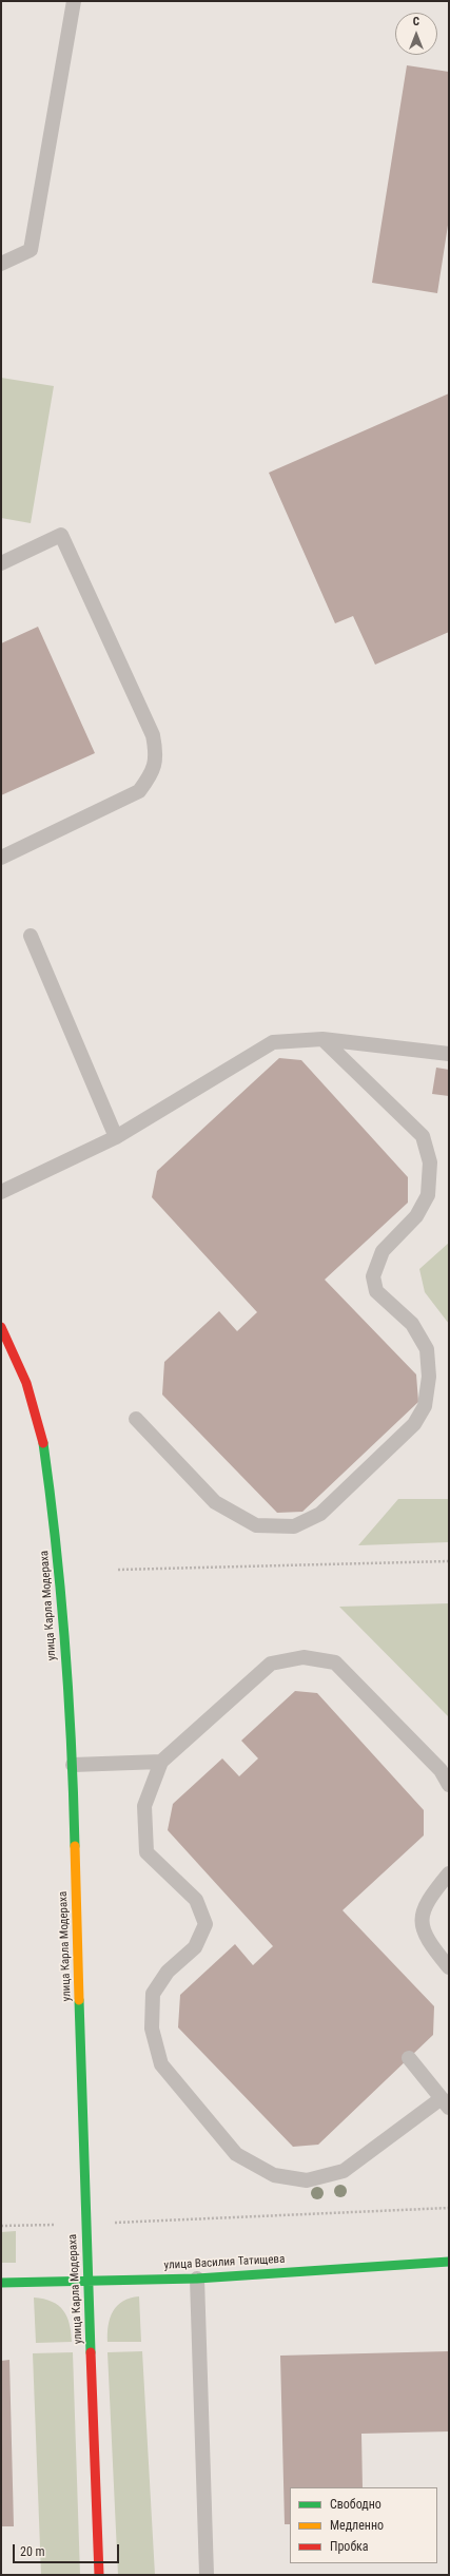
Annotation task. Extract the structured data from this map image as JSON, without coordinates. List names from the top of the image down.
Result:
{
  "streets": {
    "street": ["улица Карла Модераха", "улица Василия Татищева"]
  },
  "crossings": [
    ["улица Карла Модераха", "улица Василия Татищева"]
  ],
  "legend": ["Свободно", "Медленно", "Пробка"],
  "scale_bar": "20 m",
  "north": "top"
}
